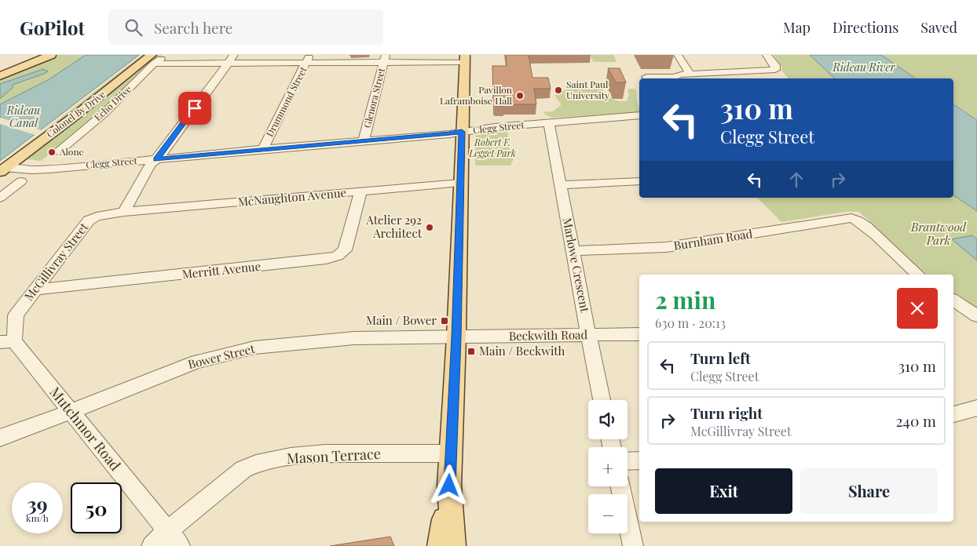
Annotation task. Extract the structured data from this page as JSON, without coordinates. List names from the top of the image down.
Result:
{
  "streets": {
    "main road": ["Colonel By Drive"],
    "street": [
      "Glenora Street",
      "Drummond Street",
      "Echo Drive",
      "Clegg Street",
      "McNaughton Avenue",
      "Burnham Road",
      "McGillivray Street",
      "Marlowe Crescent",
      "Merritt Avenue",
      "Beckwith Road",
      "Bower Street",
      "Mutchmor Road",
      "Mason Terrace"
    ]
  },
  "crossings": [
    ["Glenora Street", "Clegg Street"],
    ["Drummond Street", "Clegg Street"],
    ["Echo Drive", "Colonel By Drive"],
    ["Colonel By Drive", "Clegg Street"],
    ["Clegg Street", "Marlowe Crescent"],
    ["McNaughton Avenue", "McGillivray Street"],
    ["McNaughton Avenue", "Merritt Avenue"],
    ["Burnham Road", "Marlowe Crescent"],
    ["McGillivray Street", "Merritt Avenue"],
    ["McGillivray Street", "Mutchmor Road"],
    ["Marlowe Crescent", "Beckwith Road"],
    ["Beckwith Road", "Bower Street"],
    ["Bower Street", "Mutchmor Road"],
    ["Mutchmor Road", "Mason Terrace"]
  ],
  "water": ["Rideau River", "Rideau Canal"],
  "parks": ["Robert F. Legget Park", "Brantwood Park"],
  "places": {
    "other": [
      "Saint Paul University",
      "Pavillon Laframboise Hall",
      "Alone",
      "Atelier 292 Architect"
    ],
    "transit": ["Main / Bower", "Main / Beckwith"]
  },
  "page": {
    "header": "GoPilot",
    "search": "Search here",
    "nav": ["Map", "Directions", "Saved"],
    "turn": ["310 m", "Clegg Street"],
    "heading": ["2 min", "630 m · 20:13"],
    "list": [
      {
        "name": "Turn left",
        "note": "Clegg Street",
        "value": "310 m"
      },
      {
        "name": "Turn right",
        "note": "McGillivray Street",
        "value": "240 m"
      }
    ],
    "map_buttons": ["+", "−"],
    "buttons": ["Exit", "Share"],
    "speed": "39 km/h",
    "limit": "50"
  }
}
